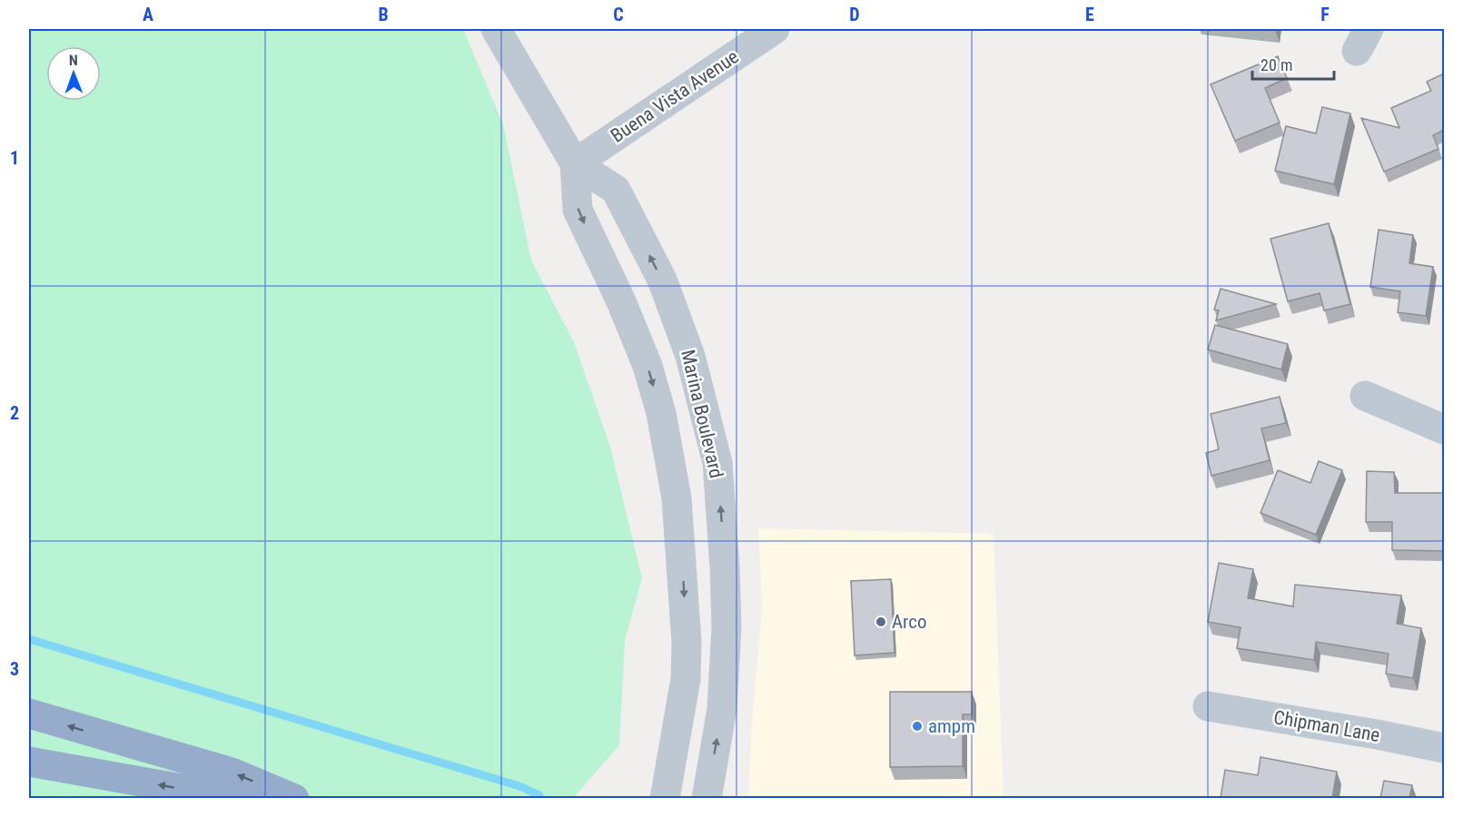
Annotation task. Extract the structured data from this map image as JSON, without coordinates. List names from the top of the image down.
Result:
{
  "streets": {
    "street": ["Buena Vista Avenue", "Marina Boulevard", "Chipman Lane"]
  },
  "crossings": [
    ["Buena Vista Avenue", "Marina Boulevard"]
  ],
  "places": ["Arco", "ampm"],
  "scale_bar": "20 m",
  "north": "top",
  "grid": {
    "columns": [
      "A",
      "B",
      "C",
      "D",
      "E",
      "F"
    ],
    "rows": ["1", "2", "3"]
  }
}
